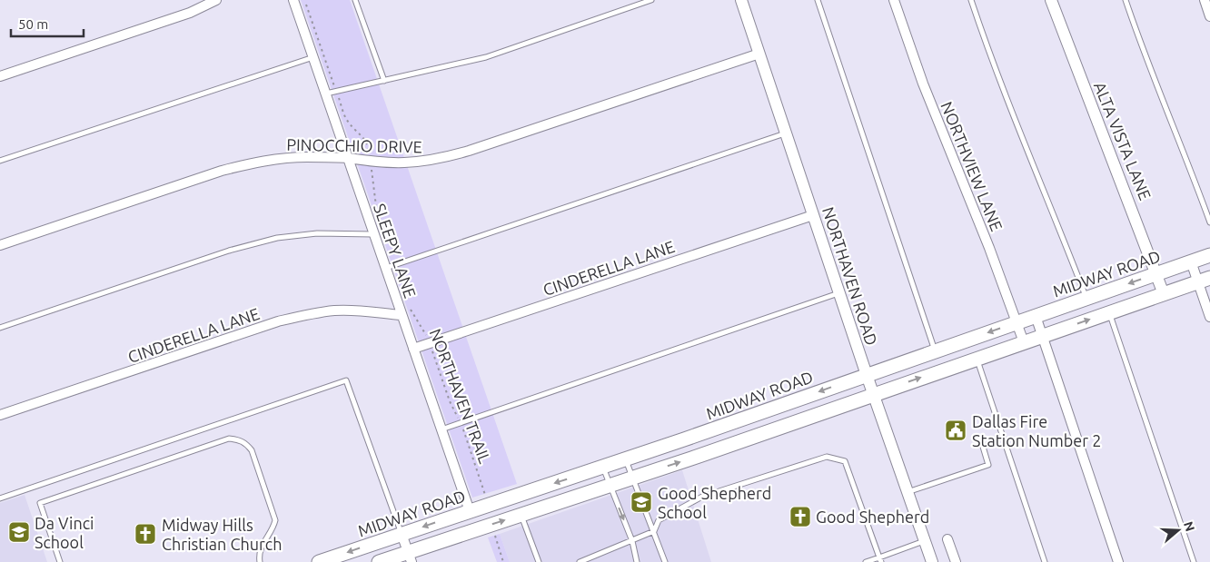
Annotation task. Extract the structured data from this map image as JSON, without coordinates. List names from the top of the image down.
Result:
{
  "streets": {
    "main road": ["MIDWAY ROAD"],
    "street": [
      "ALTA VISTA LANE",
      "PINOCCHIO DRIVE",
      "NORTHVIEW LANE",
      "SLEEPY LANE",
      "CINDERELLA LANE",
      "NORTHAVEN ROAD"
    ],
    "path": ["NORTHAVEN TRAIL"]
  },
  "crossings": [
    ["ALTA VISTA LANE", "MIDWAY ROAD"],
    ["PINOCCHIO DRIVE", "SLEEPY LANE"],
    ["PINOCCHIO DRIVE", "NORTHAVEN ROAD"],
    ["NORTHVIEW LANE", "MIDWAY ROAD"],
    ["SLEEPY LANE", "CINDERELLA LANE"],
    ["SLEEPY LANE", "MIDWAY ROAD"],
    ["CINDERELLA LANE", "NORTHAVEN ROAD"],
    ["CINDERELLA LANE", "NORTHAVEN TRAIL"],
    ["MIDWAY ROAD", "NORTHAVEN ROAD"]
  ],
  "places": {
    "public building": ["Dallas Fire Station Number 2"],
    "school or university": ["Good Shepherd School", "Da Vinci School"],
    "church": ["Good Shepherd", "Midway Hills Christian Church"]
  },
  "scale_bar": "50 m",
  "north": "right"
}
